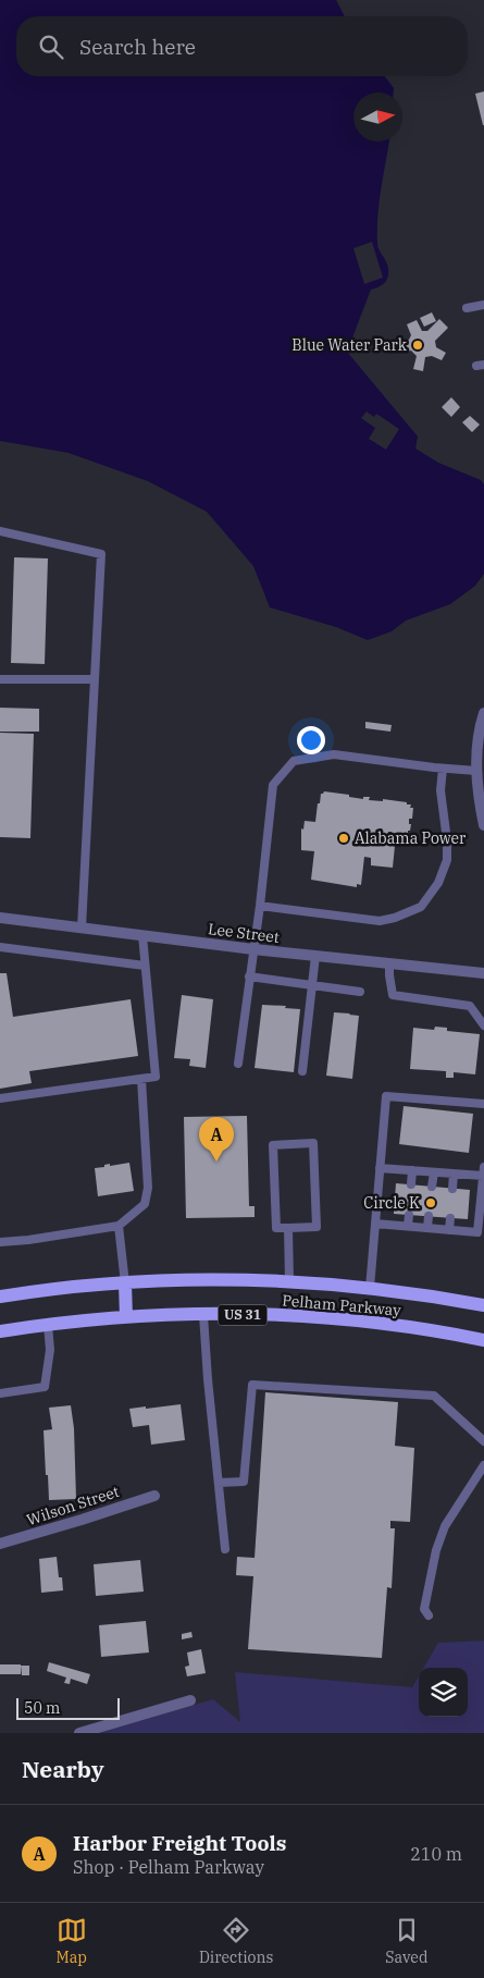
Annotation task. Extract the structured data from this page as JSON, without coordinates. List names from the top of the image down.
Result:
{
  "streets": {
    "main road": ["Pelham Parkway", "US 31"],
    "street": ["Lee Street", "Wilson Street"]
  },
  "places": ["Blue Water Park", "Alabama Power", "Circle K"],
  "scale_bar": "50 m",
  "north": "right",
  "page": {
    "search": "Search here",
    "pins": "A",
    "scale": "50 m",
    "heading": "Nearby",
    "list": [
      {
        "mark": "A",
        "name": "Harbor Freight Tools",
        "note": "Shop · Pelham Parkway",
        "value": "210 m"
      }
    ],
    "nav": ["Map", "Directions", "Saved"]
  }
}
